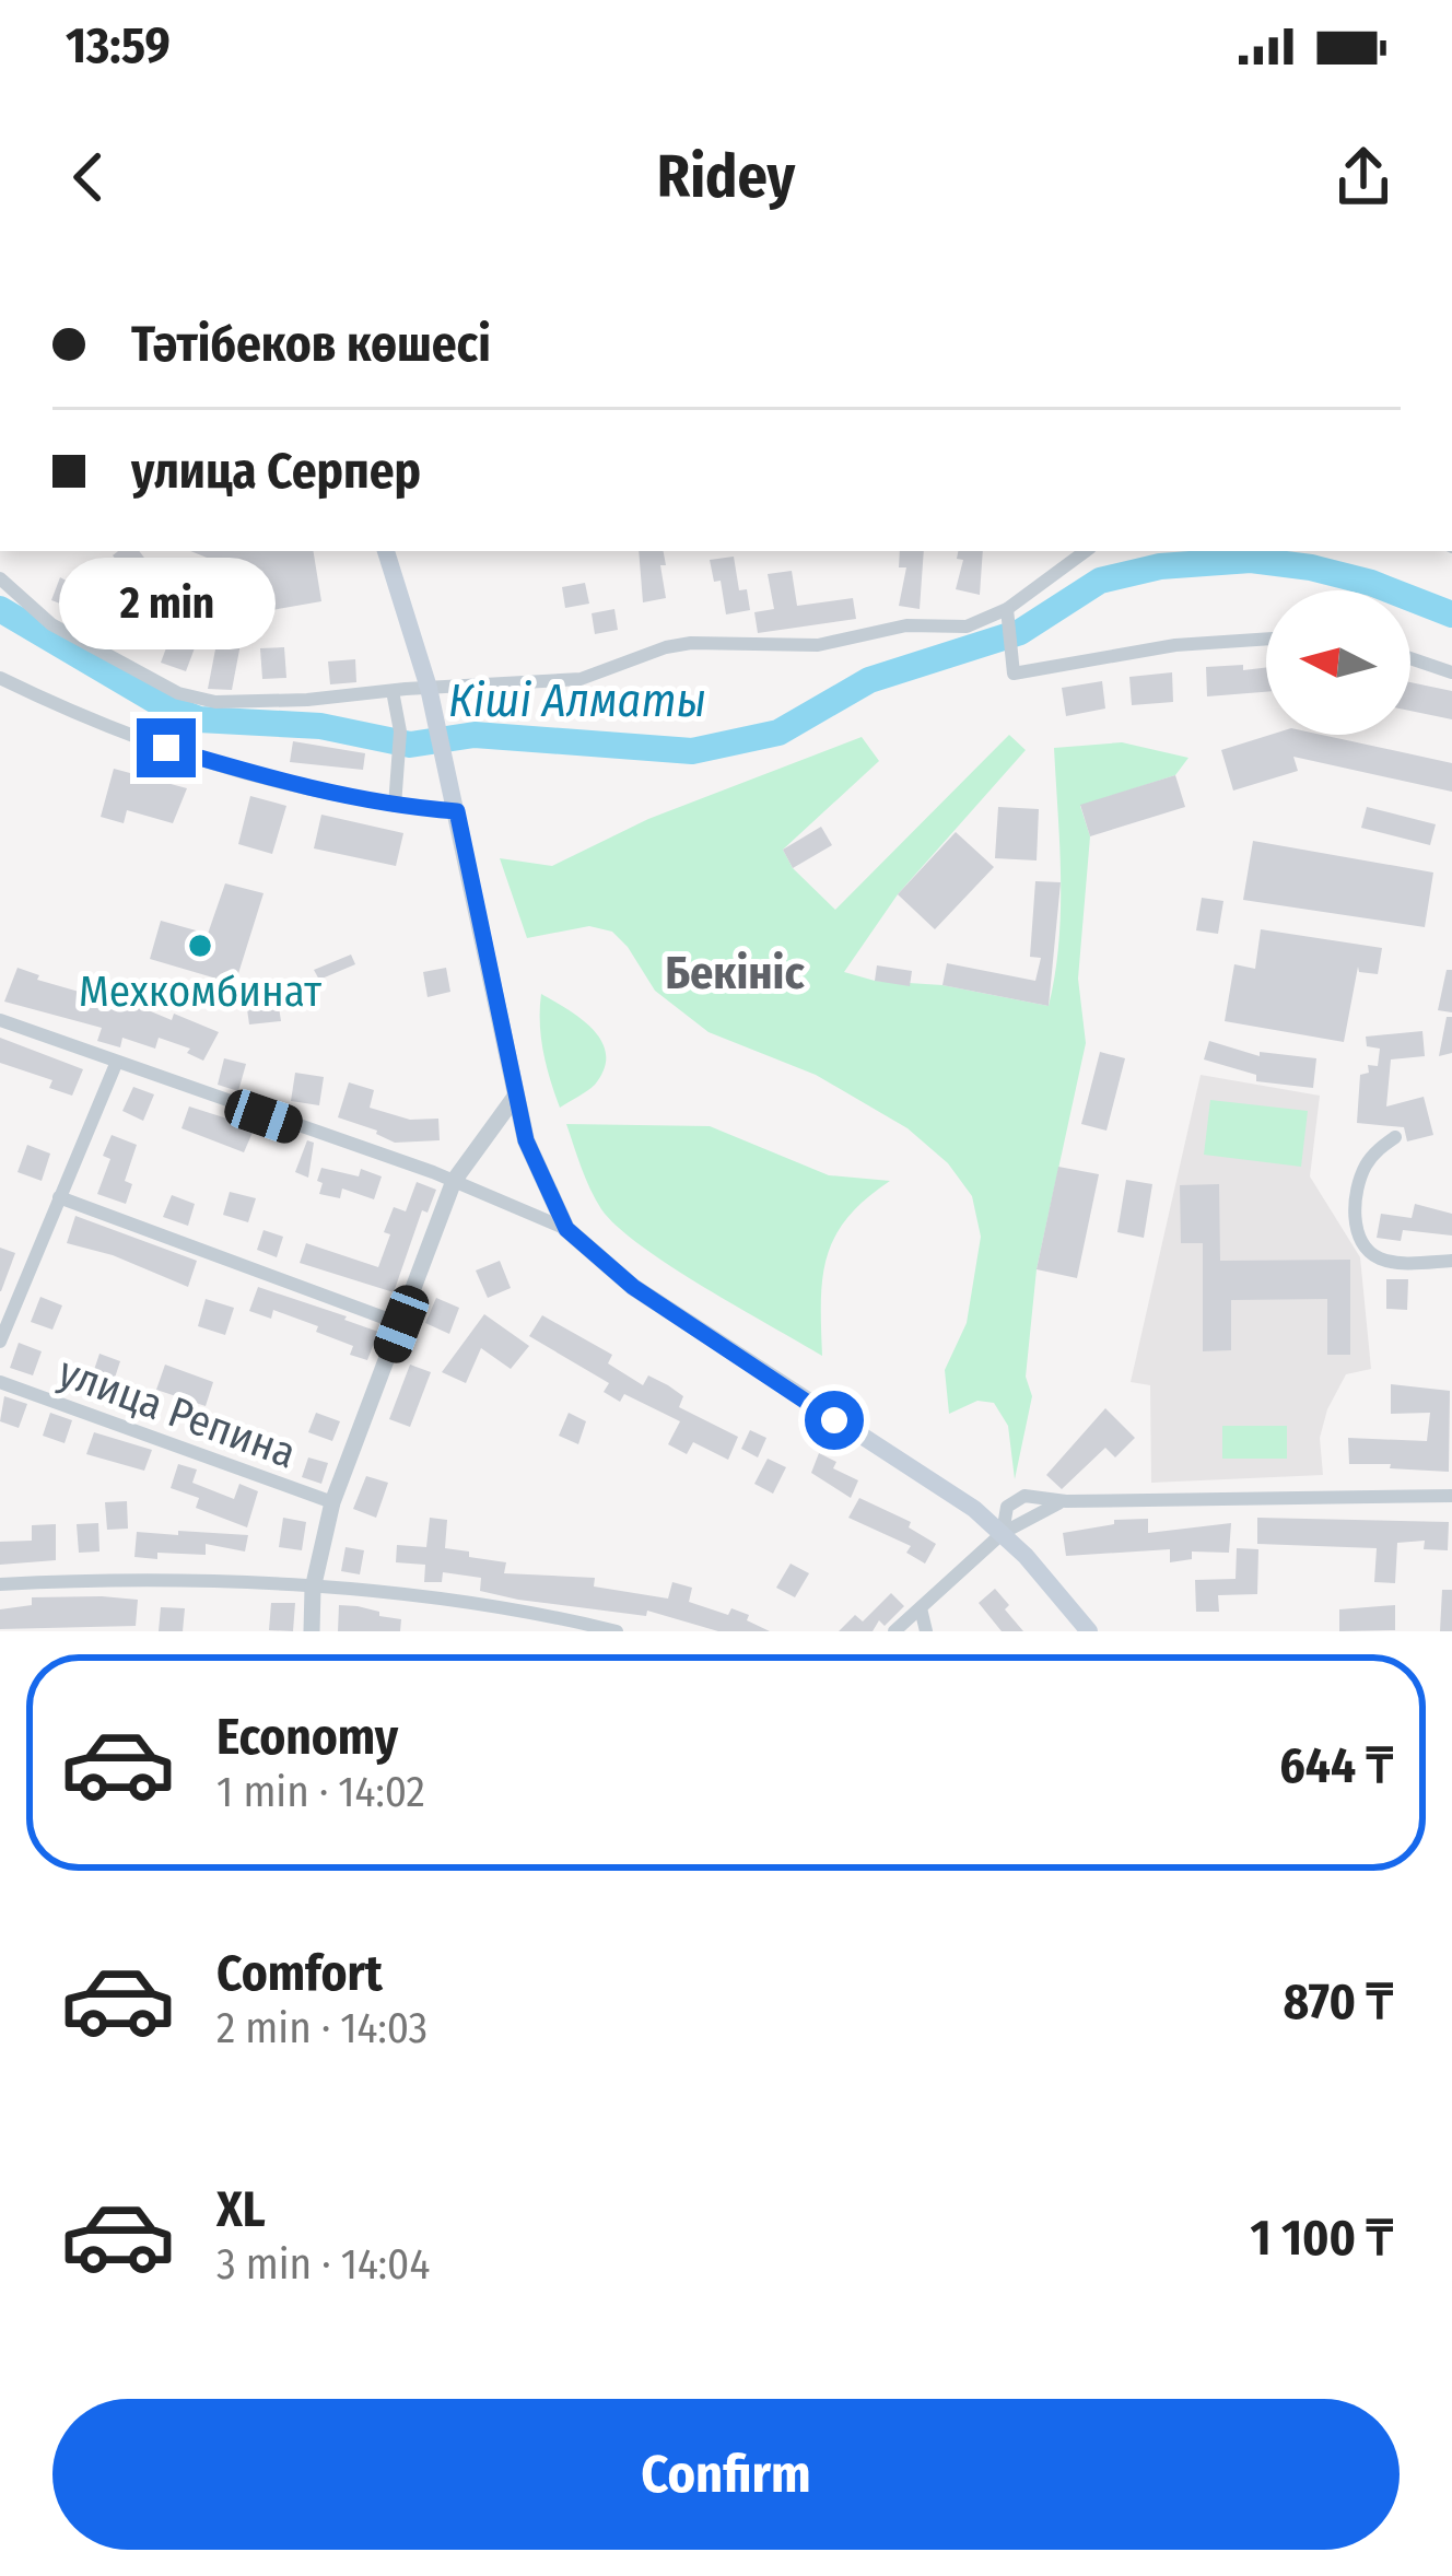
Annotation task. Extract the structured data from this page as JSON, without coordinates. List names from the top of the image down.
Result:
{
  "streets": {
    "street": ["улица Репина"]
  },
  "districts": ["Бекініс"],
  "water": ["Кіші Алматы"],
  "places": ["Мехкомбинат"],
  "north": "left",
  "page": {
    "status": "13:59",
    "header": "Ridey",
    "banner": ["Тәтібеков көшесі", "улица Серпер"],
    "bubble": "2 min",
    "list": [
      {
        "name": "Economy",
        "note": "1 min · 14:02",
        "value": "644 ₸"
      },
      {
        "name": "Comfort",
        "note": "2 min · 14:03",
        "value": "870 ₸"
      },
      {
        "name": "XL",
        "note": "3 min · 14:04",
        "value": "1 100 ₸"
      }
    ],
    "buttons": "Confirm"
  }
}
